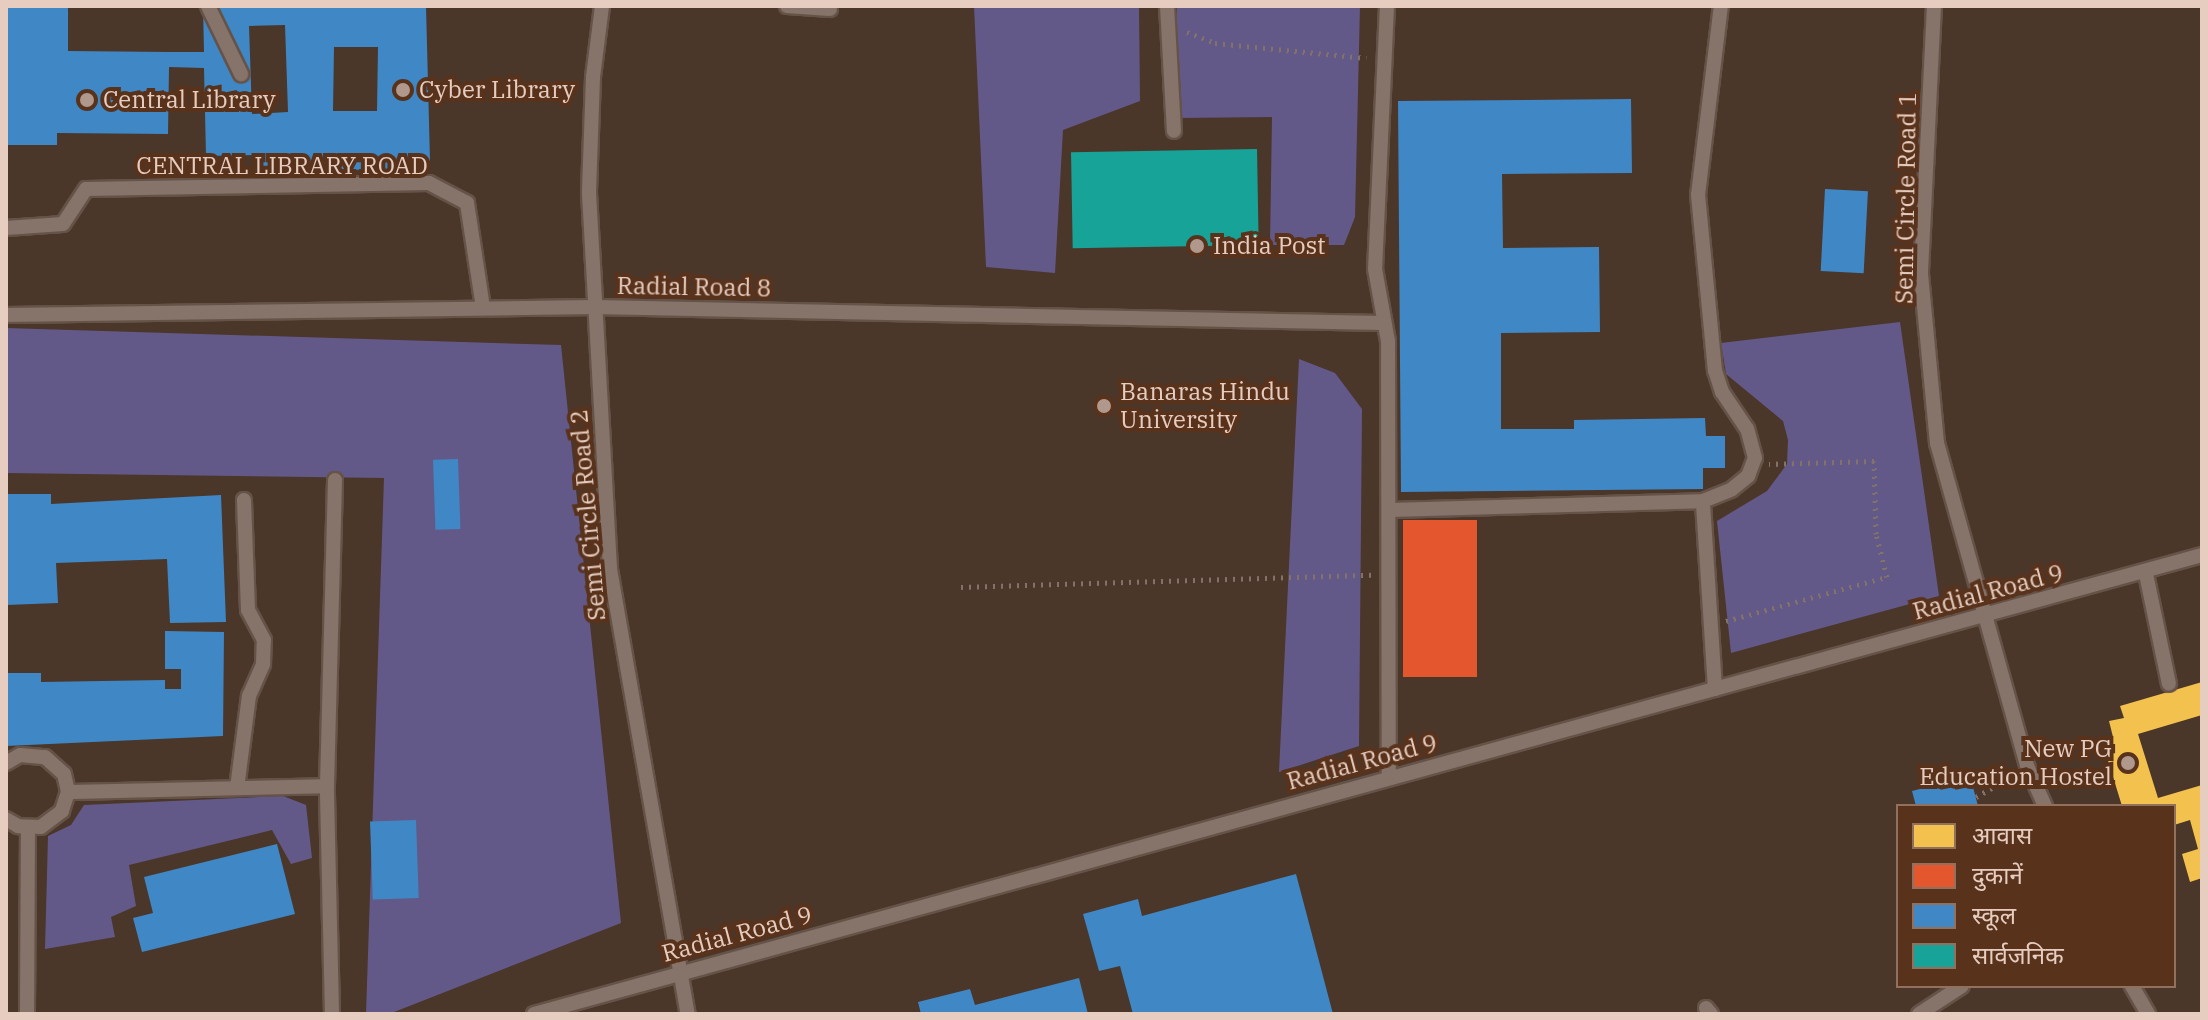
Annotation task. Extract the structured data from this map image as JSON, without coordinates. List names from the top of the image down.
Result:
{
  "streets": {
    "lane": [
      "CENTRAL LIBRARY ROAD",
      "Semi Circle Road 1",
      "Radial Road 8",
      "Semi Circle Road 2",
      "Radial Road 9"
    ]
  },
  "crossings": [
    ["CENTRAL LIBRARY ROAD", "Radial Road 8"],
    ["Semi Circle Road 1", "Radial Road 9"],
    ["Radial Road 8", "Semi Circle Road 2"],
    ["Semi Circle Road 2", "Radial Road 9"]
  ],
  "places": [
    "Cyber Library",
    "Central Library",
    "India Post",
    "Banaras Hindu University",
    "New PG Education Hostel"
  ],
  "legend": [
    "आवास",
    "दुकानें",
    "स्कूल",
    "सार्वजनिक"
  ]
}
